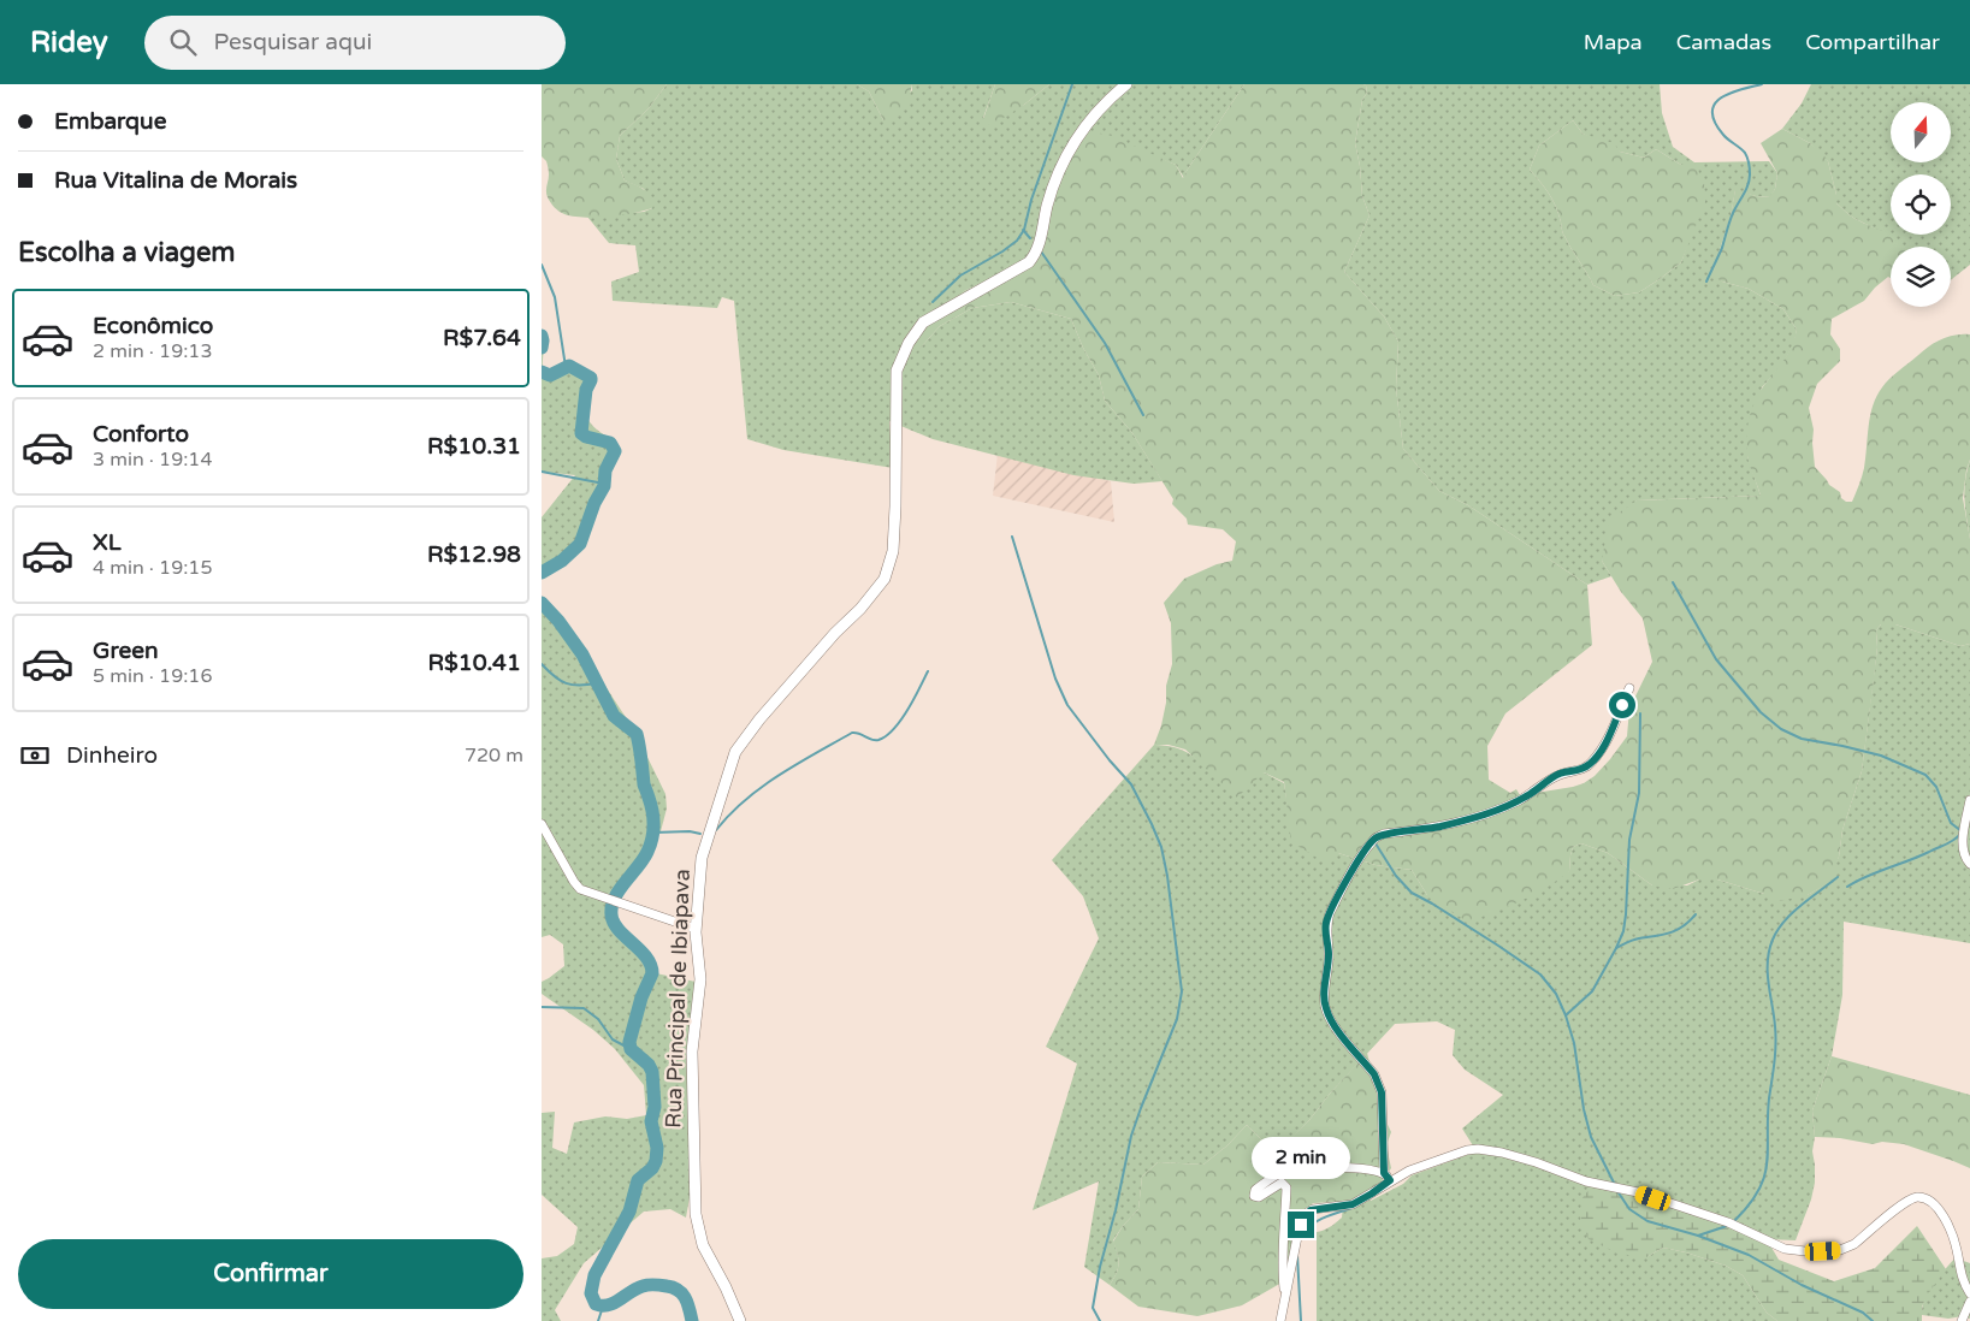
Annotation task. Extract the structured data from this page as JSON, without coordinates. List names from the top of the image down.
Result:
{
  "streets": {
    "street": ["Rua Principal de Ibiapava"]
  },
  "north": "top",
  "page": {
    "header": "Ridey",
    "search": "Pesquisar aqui",
    "nav": ["Mapa", "Camadas", "Compartilhar"],
    "banner": ["Embarque", "Rua Vitalina de Morais"],
    "heading": "Escolha a viagem",
    "list": [
      {
        "name": "Econômico",
        "note": "2 min · 19:13",
        "value": "R$7.64"
      },
      {
        "name": "Conforto",
        "note": "3 min · 19:14",
        "value": "R$10.31"
      },
      {
        "name": "XL",
        "note": "4 min · 19:15",
        "value": "R$12.98"
      },
      {
        "name": "Green",
        "note": "5 min · 19:16",
        "value": "R$10.41"
      }
    ],
    "pay": ["Dinheiro", "720 m"],
    "bubble": "2 min",
    "buttons": "Confirmar"
  }
}
